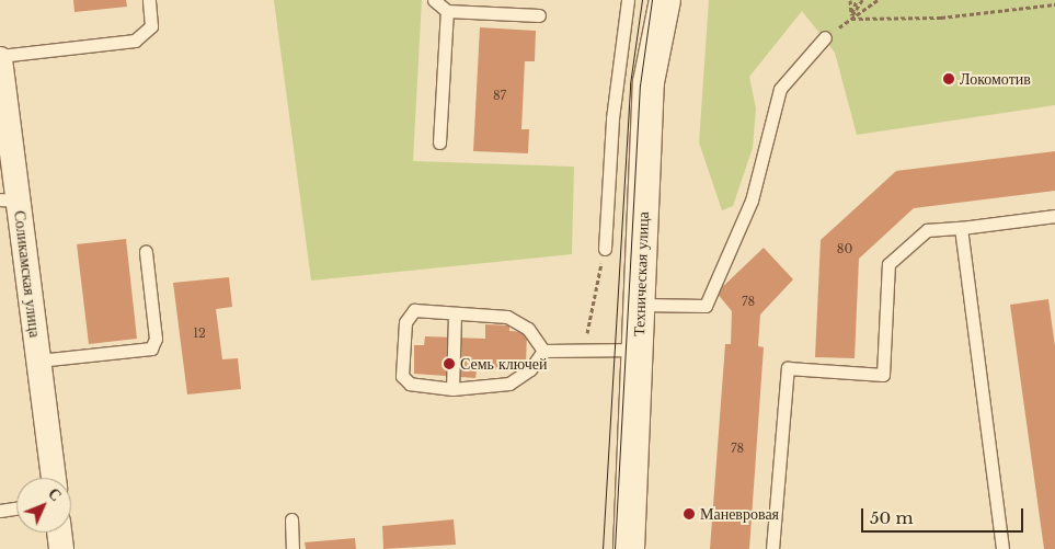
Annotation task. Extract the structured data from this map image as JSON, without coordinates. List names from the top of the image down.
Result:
{
  "streets": {
    "main road": ["Техническая улица"],
    "street": ["Соликамская улица"]
  },
  "places": ["Локомотив", "Семь ключей", "Маневровая"],
  "house_numbers": [
    "87",
    "80",
    "78",
    "12",
    "78"
  ],
  "scale_bar": "50 m",
  "north": "top right"
}
